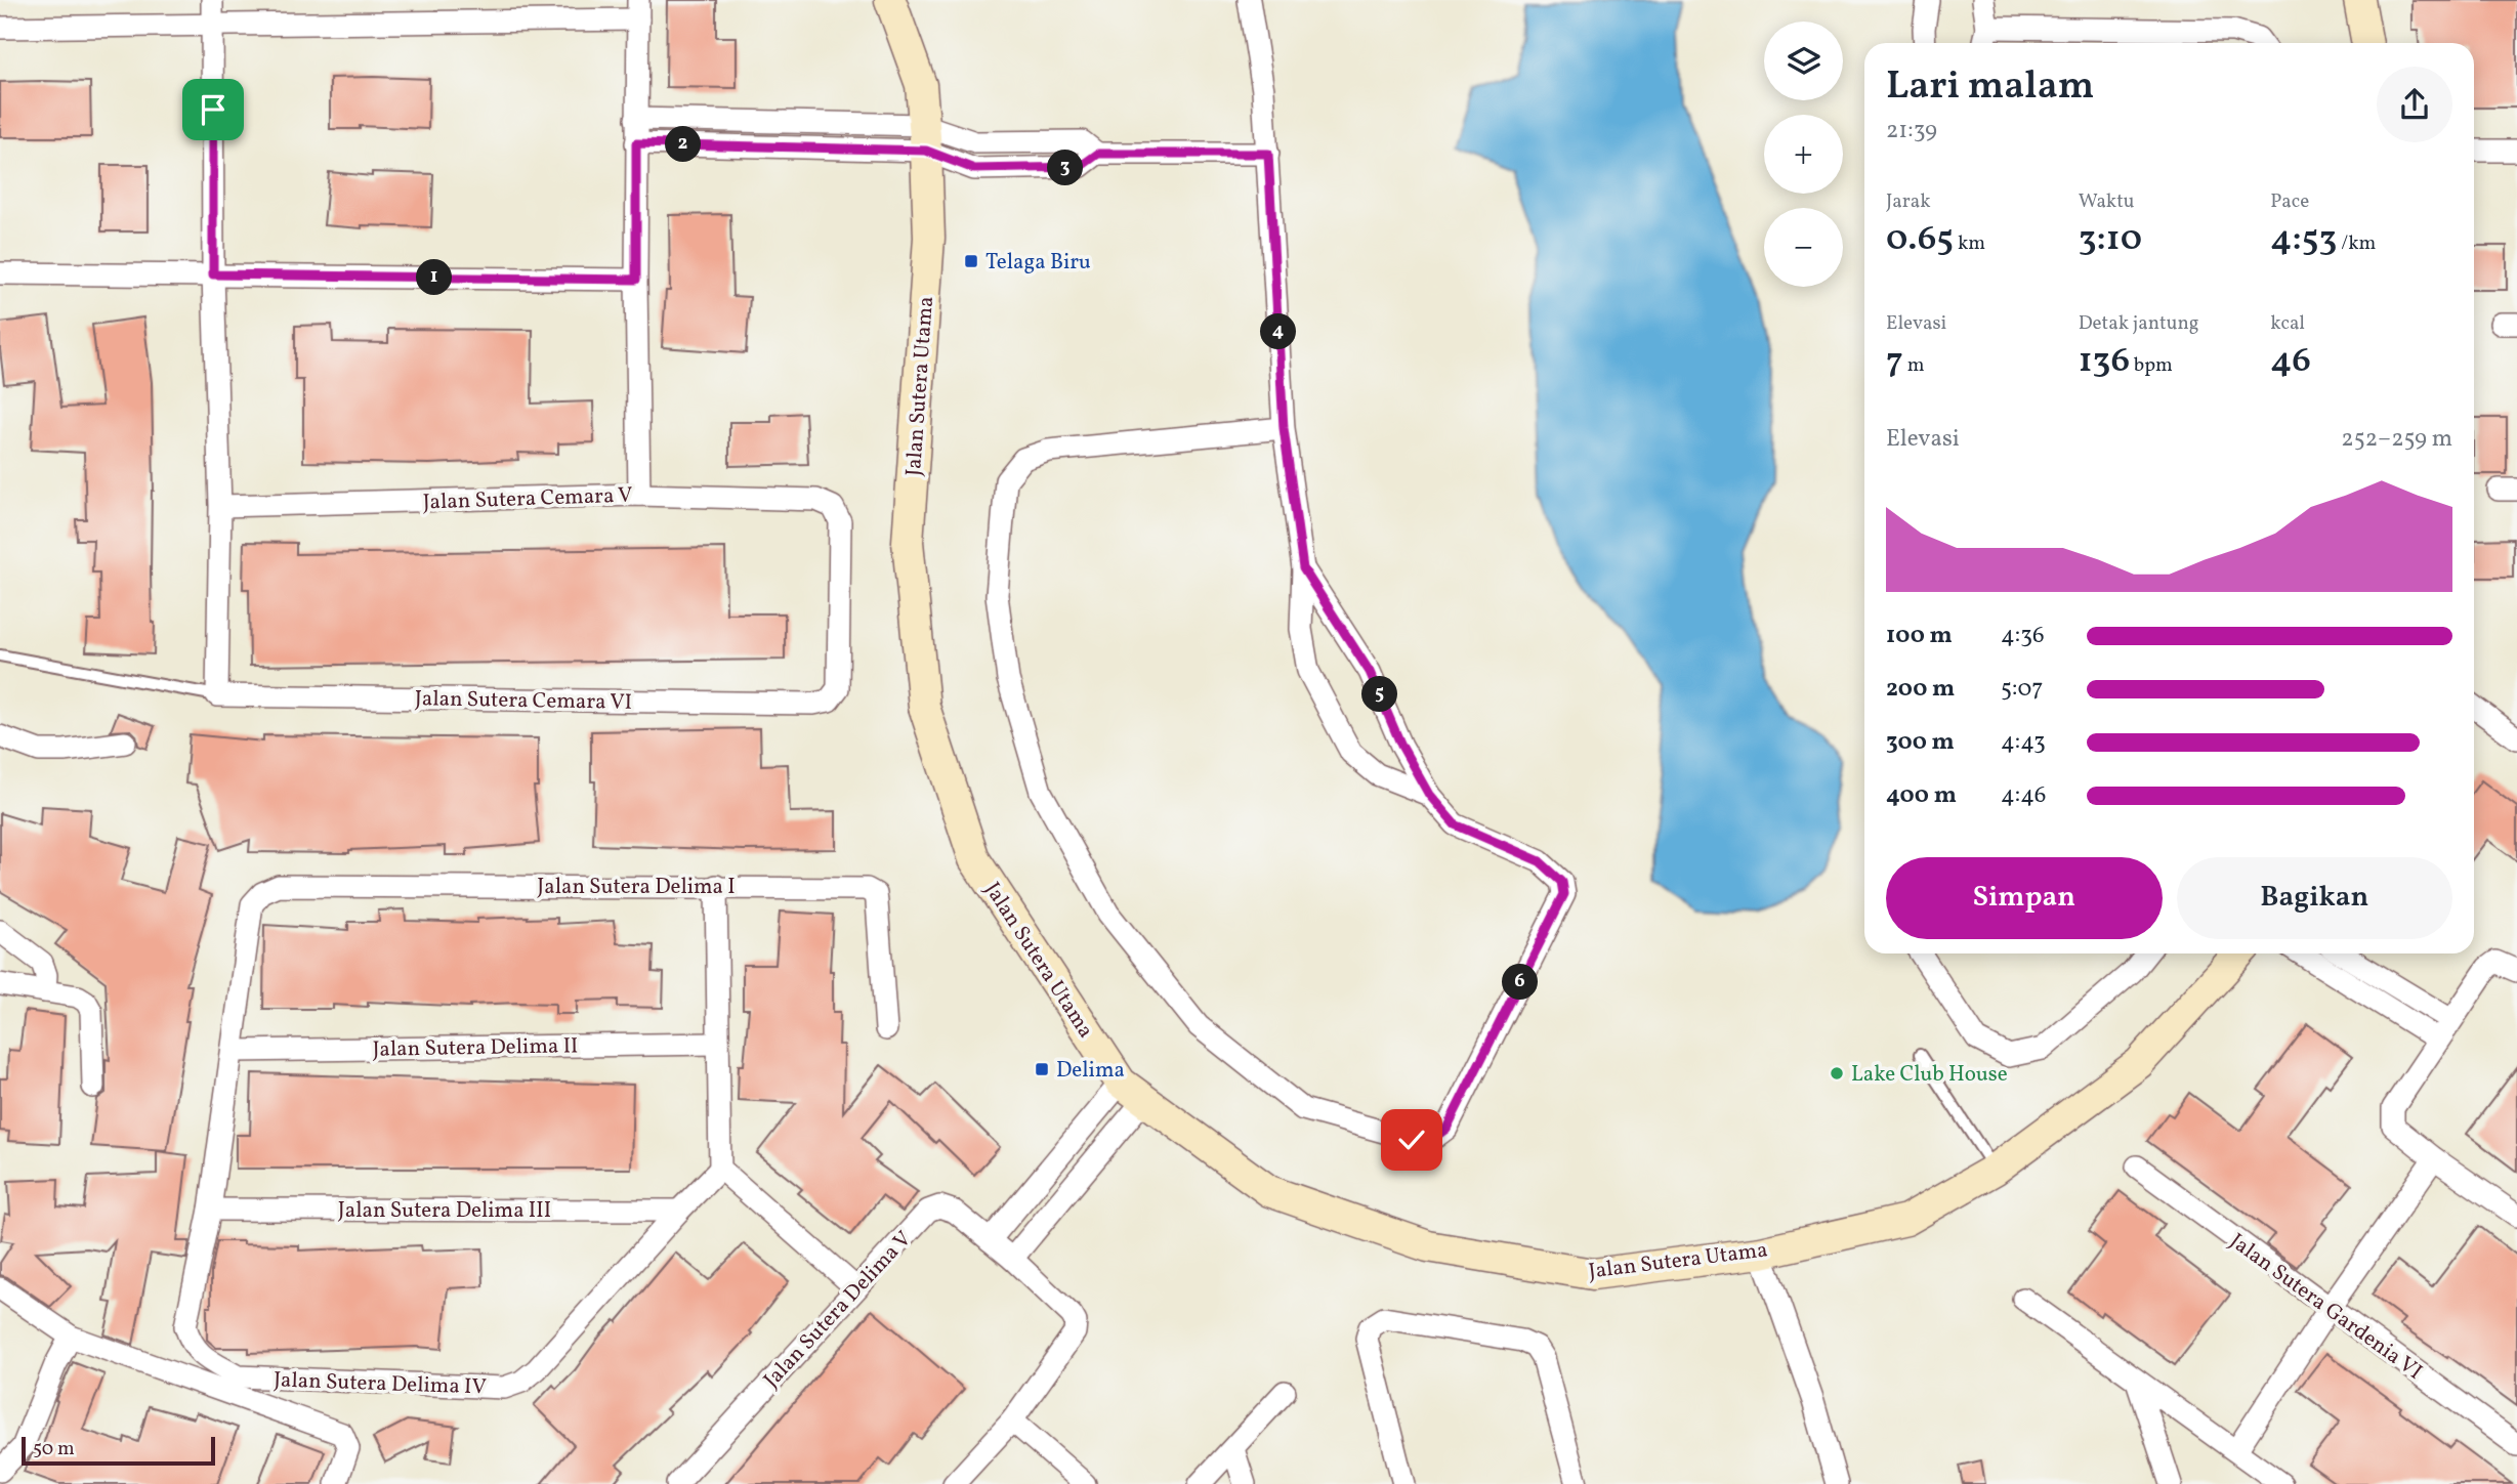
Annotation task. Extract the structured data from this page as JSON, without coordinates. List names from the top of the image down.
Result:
{
  "streets": {
    "street": [
      "Jalan Sutera Utama",
      "Jalan Sutera Cemara V",
      "Jalan Sutera Cemara VI",
      "Jalan Sutera Delima I",
      "Jalan Sutera Delima II",
      "Jalan Sutera Delima III",
      "Jalan Sutera Gardenia VI",
      "Jalan Sutera Delima V",
      "Jalan Sutera Delima IV"
    ]
  },
  "crossings": [
    ["Jalan Sutera Cemara V", "Jalan Sutera Cemara VI"],
    ["Jalan Sutera Delima I", "Jalan Sutera Delima II"],
    ["Jalan Sutera Delima III", "Jalan Sutera Delima IV"]
  ],
  "places": {
    "transit": ["Telaga Biru", "Delima"],
    "other": ["Lake Club House"]
  },
  "scale_bar": "50 m",
  "page": {
    "map_buttons": ["+", "−"],
    "heading": ["Lari malam", "21:39"],
    "pins": [
      "2",
      "3",
      "1",
      "4",
      "5",
      "6"
    ],
    "stats": [
      ["Jarak", "0.65 km"],
      ["Waktu", "3:10"],
      ["Pace", "4:53 /km"],
      ["Elevasi", "7 m"],
      ["Detak jantung", "136 bpm"],
      ["kcal", "46"]
    ],
    "chart": ["Elevasi", "252–259 m"],
    "list": [
      {
        "name": "100 m",
        "note": "4:36"
      },
      {
        "name": "200 m",
        "note": "5:07"
      },
      {
        "name": "300 m",
        "note": "4:43"
      },
      {
        "name": "400 m",
        "note": "4:46"
      }
    ],
    "buttons": ["Simpan", "Bagikan"],
    "scale": "50 m"
  }
}
